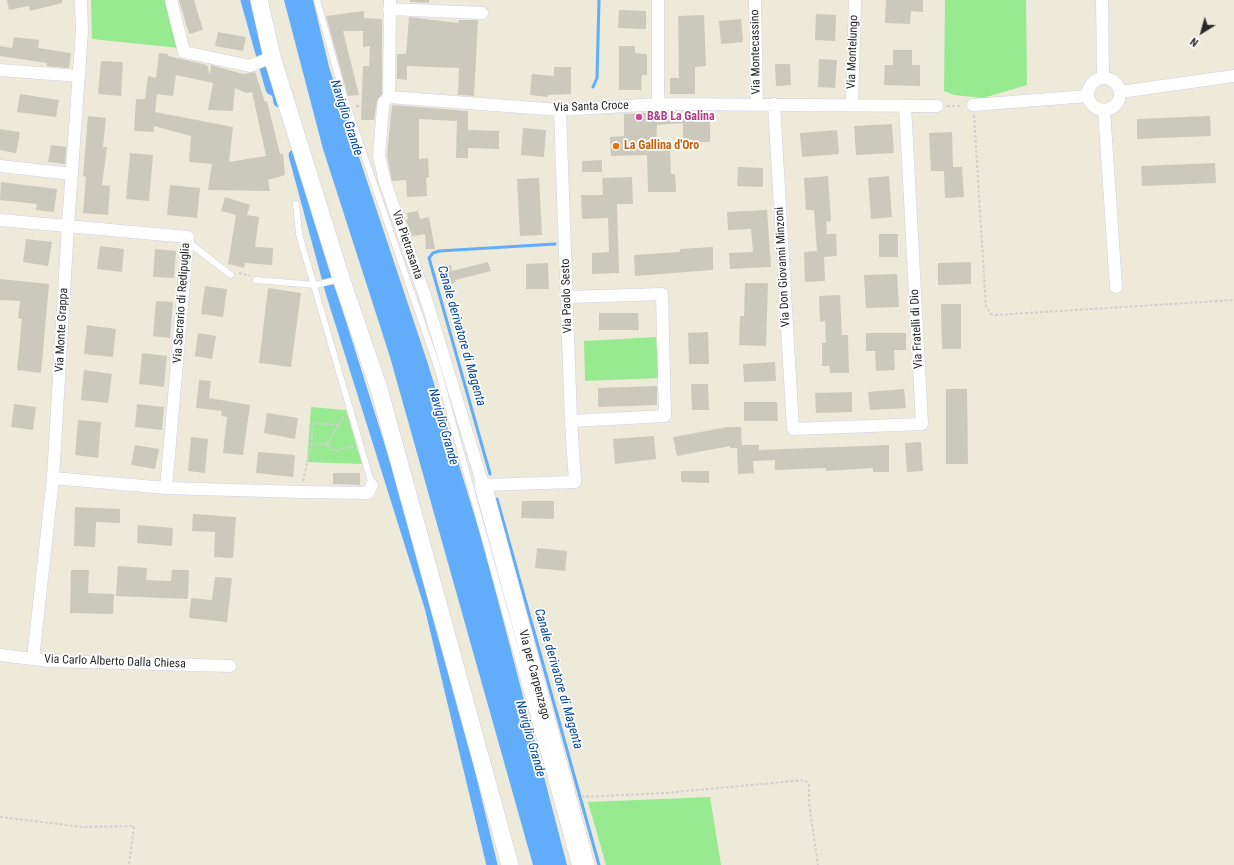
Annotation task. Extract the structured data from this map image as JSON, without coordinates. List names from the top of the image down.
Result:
{
  "streets": {
    "street": [
      "Via Montecassino",
      "Via Montelungo",
      "Via Santa Croce",
      "Via Pietrasanta",
      "Via Don Giovanni Minzoni",
      "Via Paolo Sesto",
      "Via Sacrario di Redipuglia",
      "Via Fratelli di Dio",
      "Via Monte Grappa",
      "Via Carlo Alberto Dalla Chiesa",
      "Via per Carpenzago"
    ]
  },
  "crossings": [
    ["Via Montecassino", "Via Santa Croce"],
    ["Via Montelungo", "Via Santa Croce"],
    ["Via Santa Croce", "Via Pietrasanta"],
    ["Via Santa Croce", "Via Don Giovanni Minzoni"],
    ["Via Santa Croce", "Via Paolo Sesto"],
    ["Via Santa Croce", "Via Fratelli di Dio"],
    ["Via Pietrasanta", "Via Paolo Sesto"],
    ["Via Pietrasanta", "Via per Carpenzago"],
    ["Via Don Giovanni Minzoni", "Via Fratelli di Dio"],
    ["Via Paolo Sesto", "Via per Carpenzago"],
    ["Via Sacrario di Redipuglia", "Via Monte Grappa"],
    ["Via Monte Grappa", "Via Carlo Alberto Dalla Chiesa"]
  ],
  "water": ["Naviglio Grande", "Canale derivatore di Magenta"],
  "places": ["B&B La Galina", "La Gallina d'Oro"],
  "north": "bottom left"
}
